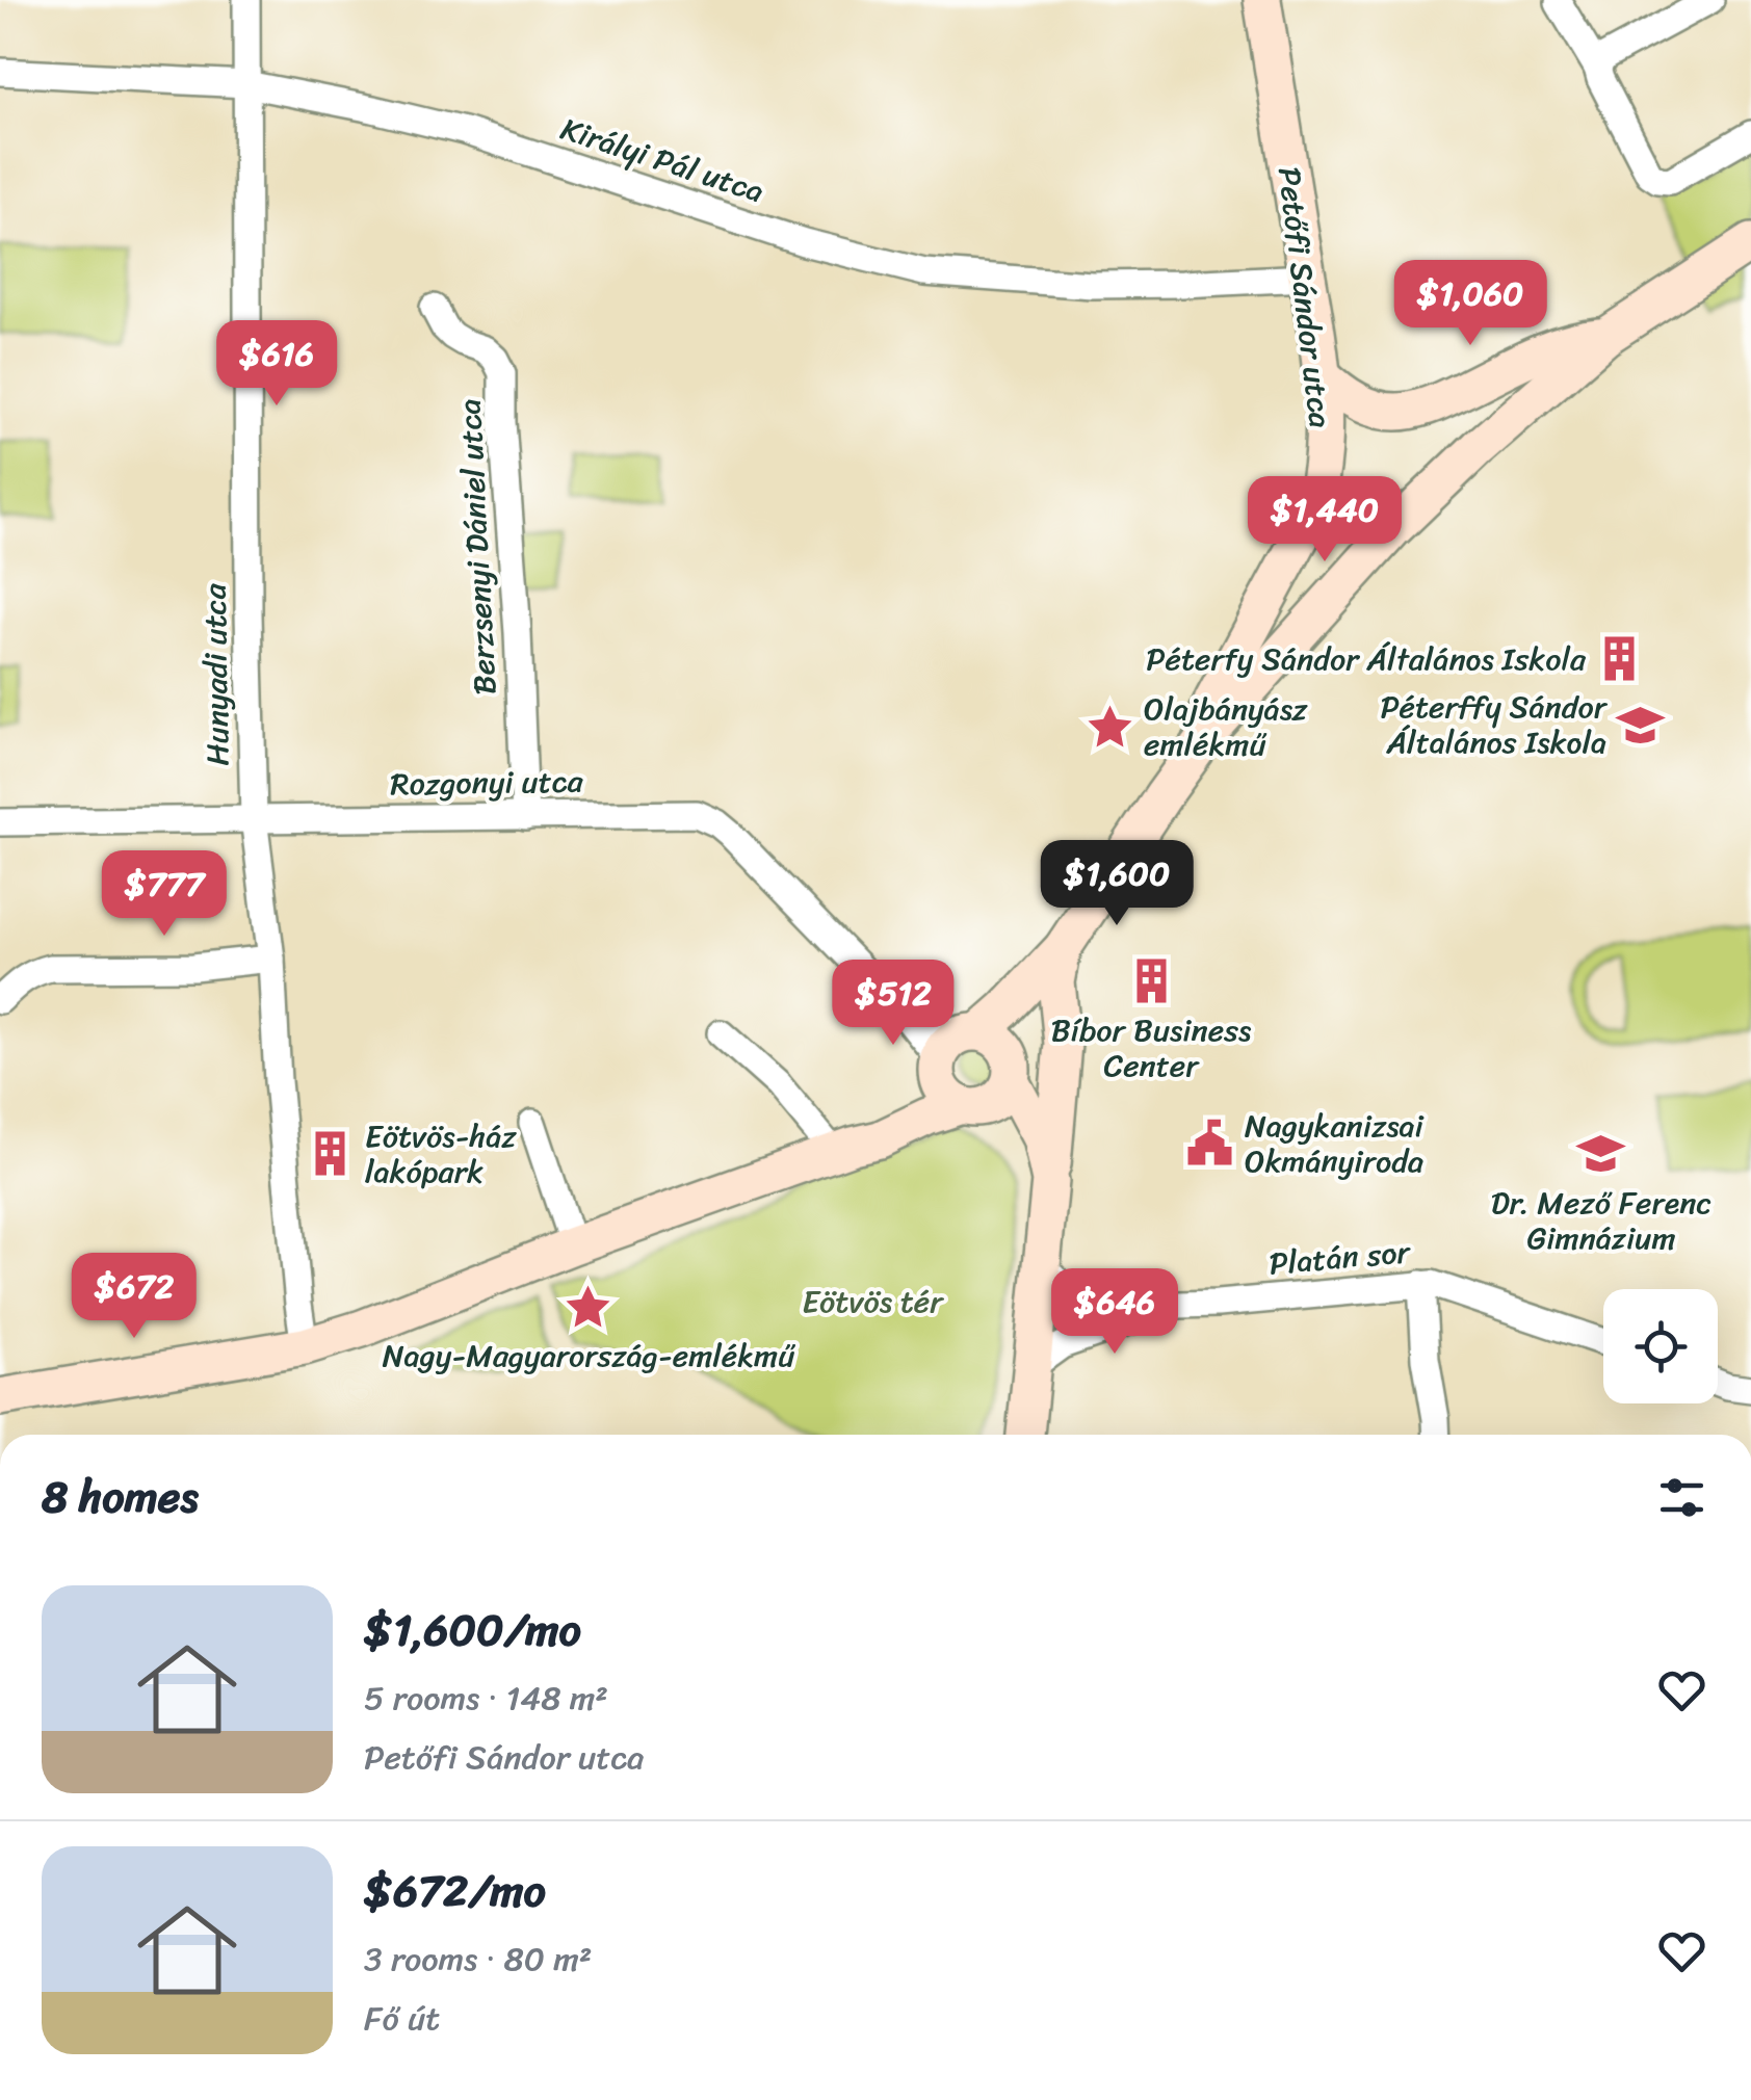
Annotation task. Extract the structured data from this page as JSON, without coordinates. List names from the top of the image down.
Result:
{
  "streets": {
    "street": [
      "Királyi Pál utca",
      "Petőfi Sándor utca",
      "Berzsenyi Dániel utca",
      "Hunyadi utca",
      "Rozgonyi utca",
      "Platán sor"
    ]
  },
  "crossings": [
    ["Királyi Pál utca", "Petőfi Sándor utca"],
    ["Királyi Pál utca", "Hunyadi utca"],
    ["Petőfi Sándor utca", "Rozgonyi utca"],
    ["Berzsenyi Dániel utca", "Rozgonyi utca"],
    ["Hunyadi utca", "Rozgonyi utca"]
  ],
  "parks": ["Eötvös tér"],
  "places": {
    "building": ["Péterfy Sándor Általános Iskola", "Bíbor Business Center", "Eötvös-ház lakópark"],
    "school or university": ["Péterffy Sándor Általános Iskola", "Dr. Mező Ferenc Gimnázium"],
    "place": ["Olajbányász emlékmű", "Nagy-Magyarország-emlékmű"],
    "public building": ["Nagykanizsai Okmányiroda"]
  },
  "page": {
    "price": [
      "$1,060",
      "$616",
      "$1,440",
      "$1,600",
      "$777",
      "$512",
      "$672",
      "$646"
    ],
    "heading": "8 homes",
    "list": [
      {
        "name": "$1,600/mo",
        "note": "5 rooms · 148 m² · Petőfi Sándor utca"
      },
      {
        "name": "$672/mo",
        "note": "3 rooms · 80 m² · Fő út"
      }
    ]
  }
}
